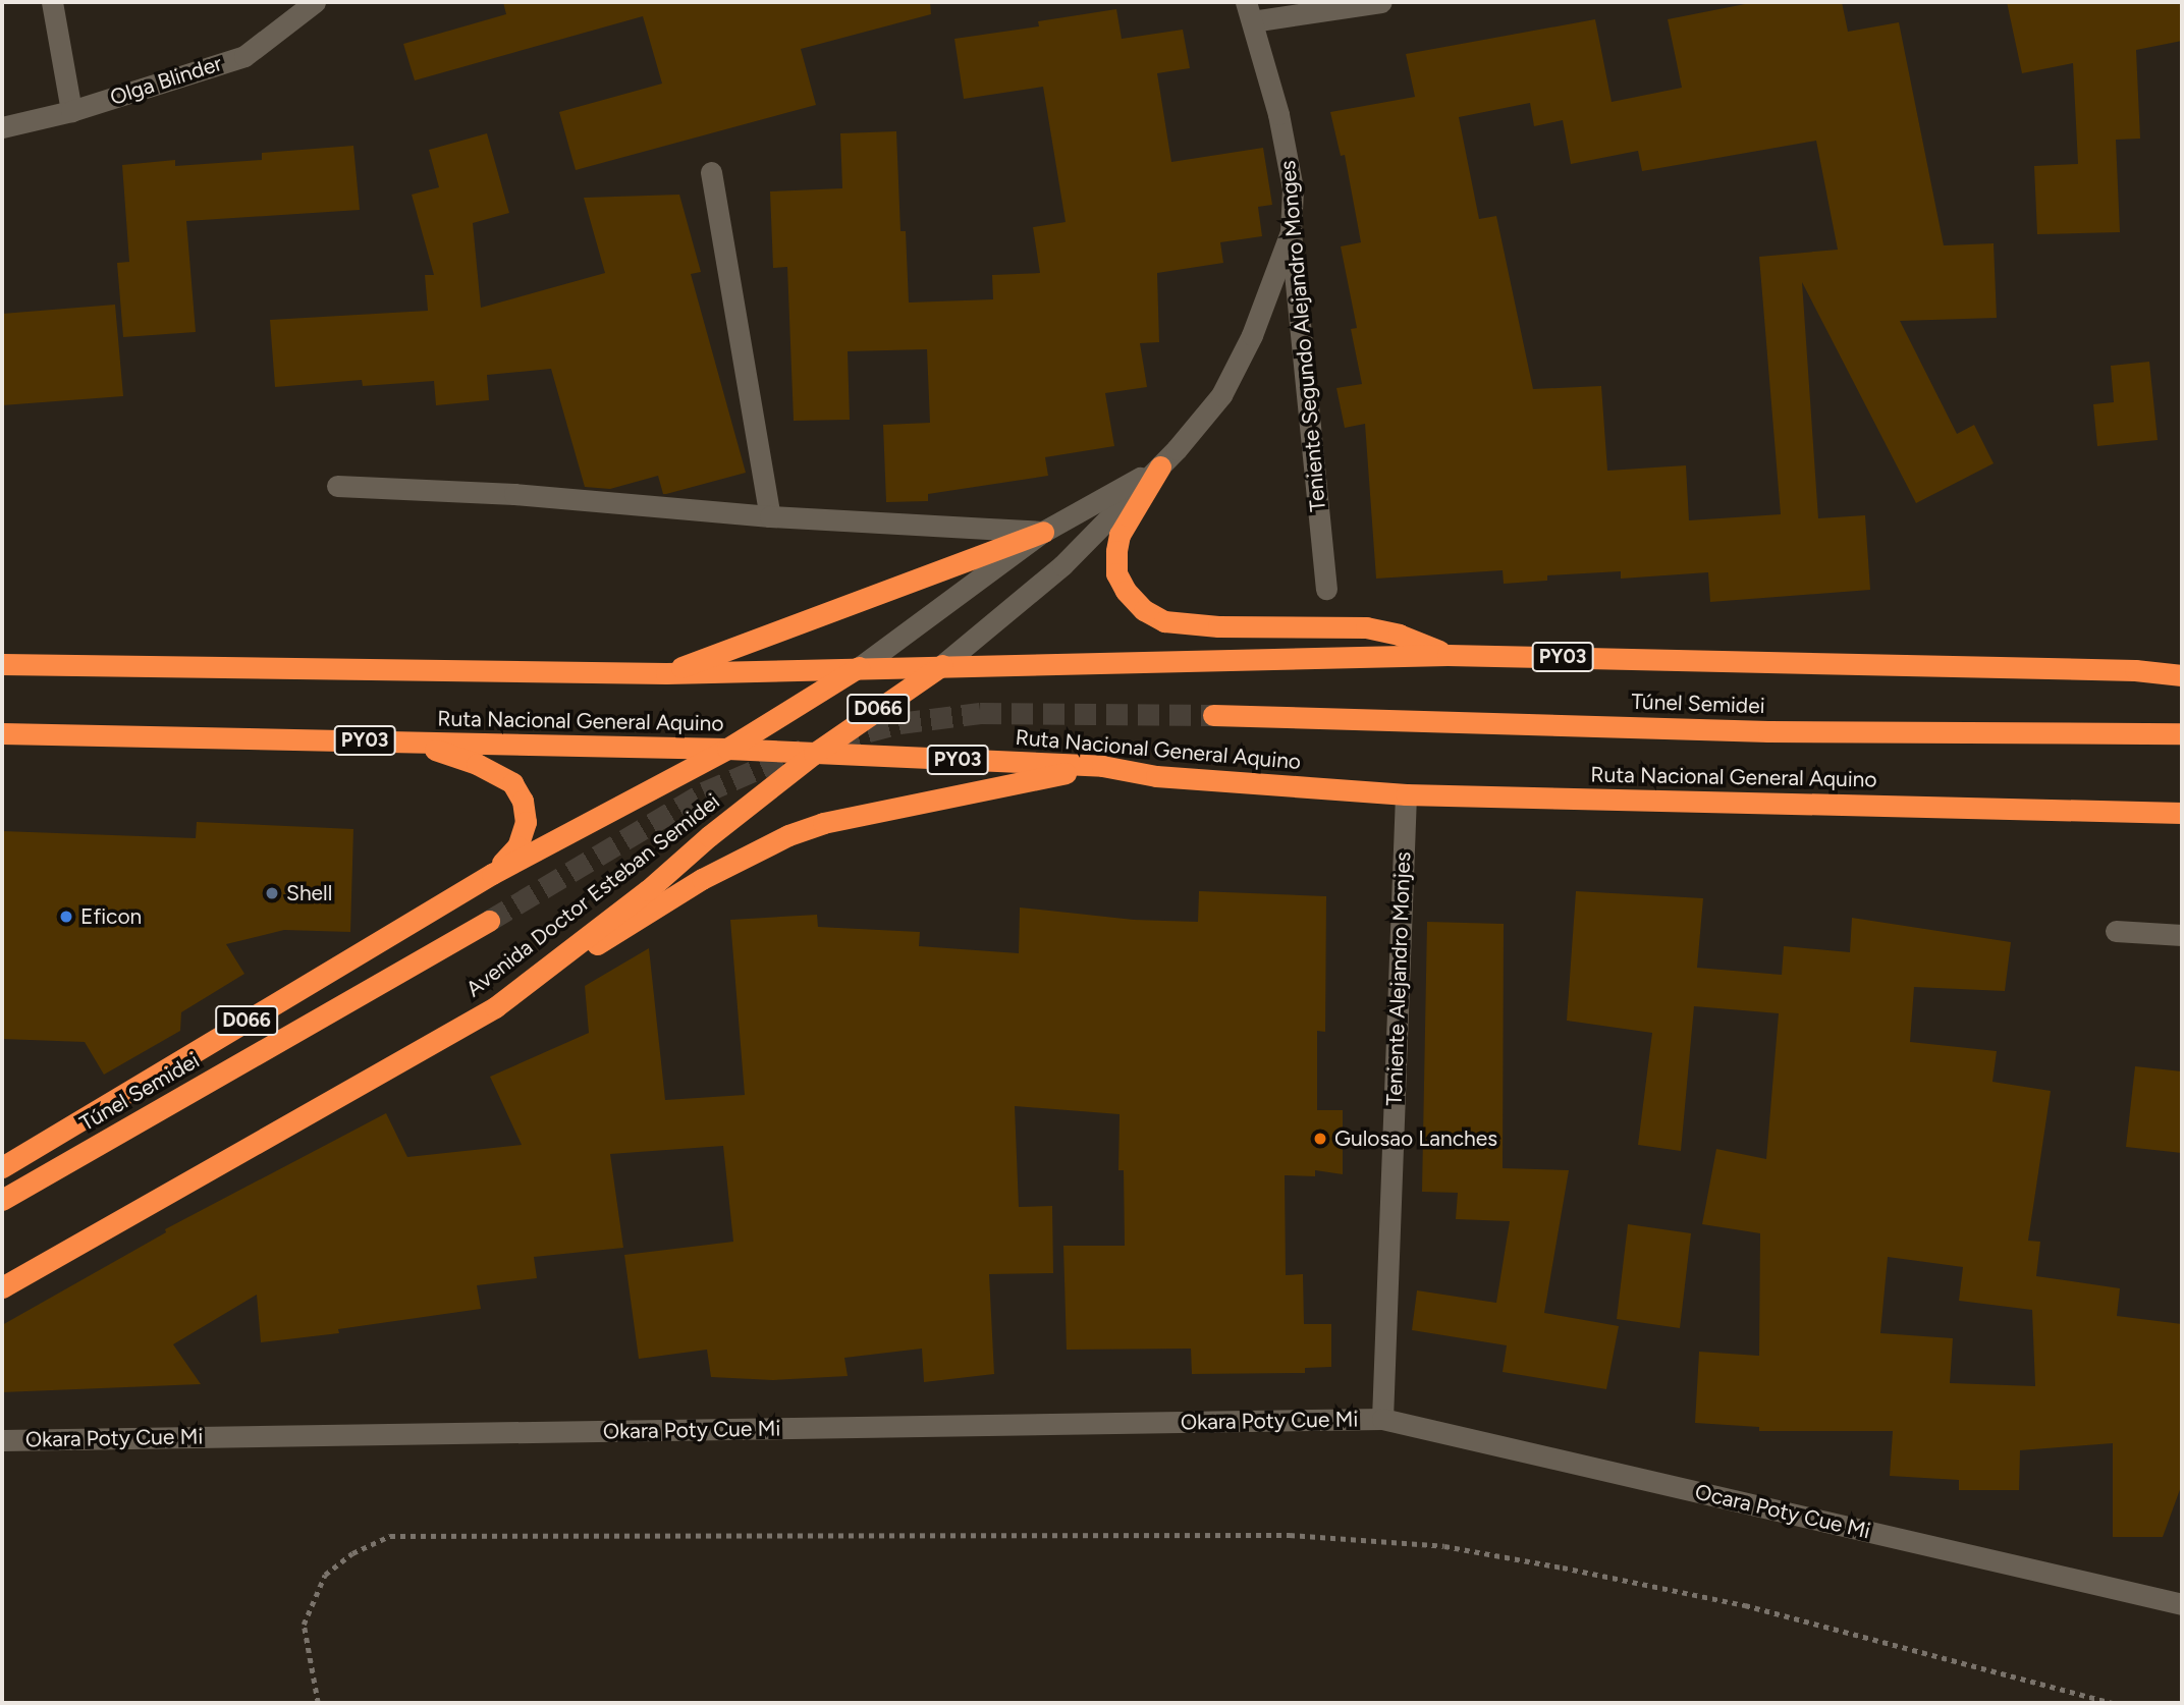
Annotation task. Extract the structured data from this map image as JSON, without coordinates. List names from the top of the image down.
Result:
{
  "streets": {
    "highway": [
      "PY03",
      "Túnel Semidei",
      "D066",
      "Ruta Nacional General Aquino",
      "Avenida Doctor Esteban Semidei"
    ],
    "street": [
      "Olga Blinder",
      "Teniente Segundo Alejandro Monges",
      "Teniente Alejandro Monjes",
      "Okara Poty Cue Mi",
      "Ocara Poty Cue Mi"
    ]
  },
  "crossings": [
    ["Teniente Segundo Alejandro Monges", "Avenida Doctor Esteban Semidei"],
    ["PY03", "Avenida Doctor Esteban Semidei"],
    ["D066", "Ruta Nacional General Aquino"],
    ["D066", "Avenida Doctor Esteban Semidei"],
    ["Ruta Nacional General Aquino", "Avenida Doctor Esteban Semidei"],
    ["Ruta Nacional General Aquino", "Teniente Alejandro Monjes"],
    ["Teniente Alejandro Monjes", "Okara Poty Cue Mi"],
    ["Teniente Alejandro Monjes", "Ocara Poty Cue Mi"],
    ["Okara Poty Cue Mi", "Ocara Poty Cue Mi"]
  ],
  "places": ["Shell", "Eficon", "Gulosao Lanches"]
}
